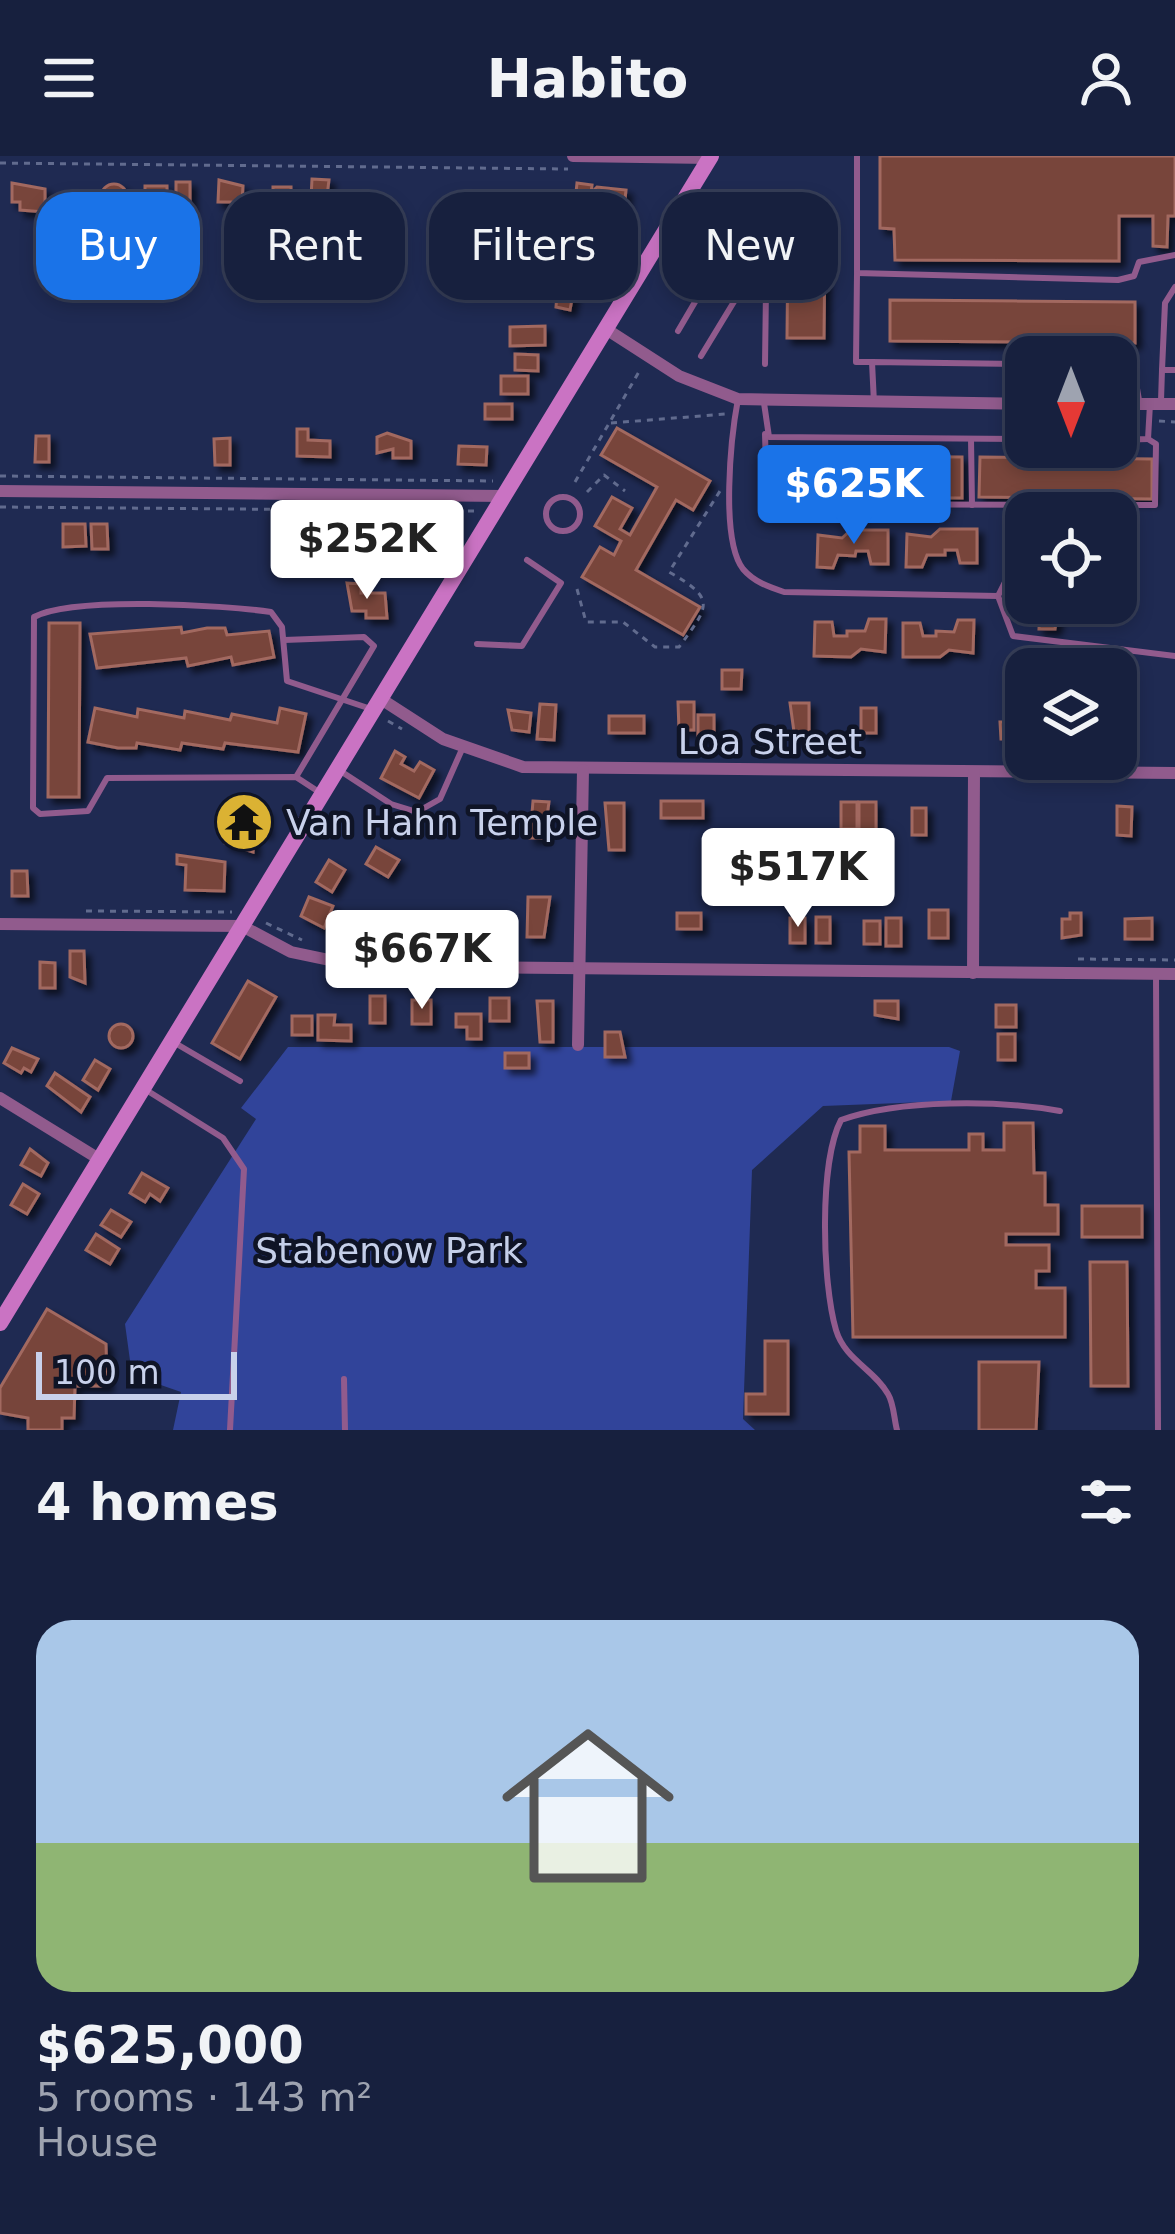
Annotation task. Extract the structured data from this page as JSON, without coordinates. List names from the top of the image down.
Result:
{
  "streets": {
    "street": ["Loa Street"]
  },
  "parks": ["Stabenow Park"],
  "places": {
    "temple": ["Van Hahn Temple"]
  },
  "scale_bar": "100 m",
  "north": "bottom",
  "page": {
    "header": "Habito",
    "chip": [
      "Buy",
      "Rent",
      "Filters",
      "New"
    ],
    "price": [
      "$625K",
      "$252K",
      "$517K",
      "$667K"
    ],
    "scale": "100 m",
    "heading": "4 homes",
    "list": [
      {
        "name": "$625,000",
        "note": "5 rooms · 143 m² · House"
      }
    ]
  }
}
